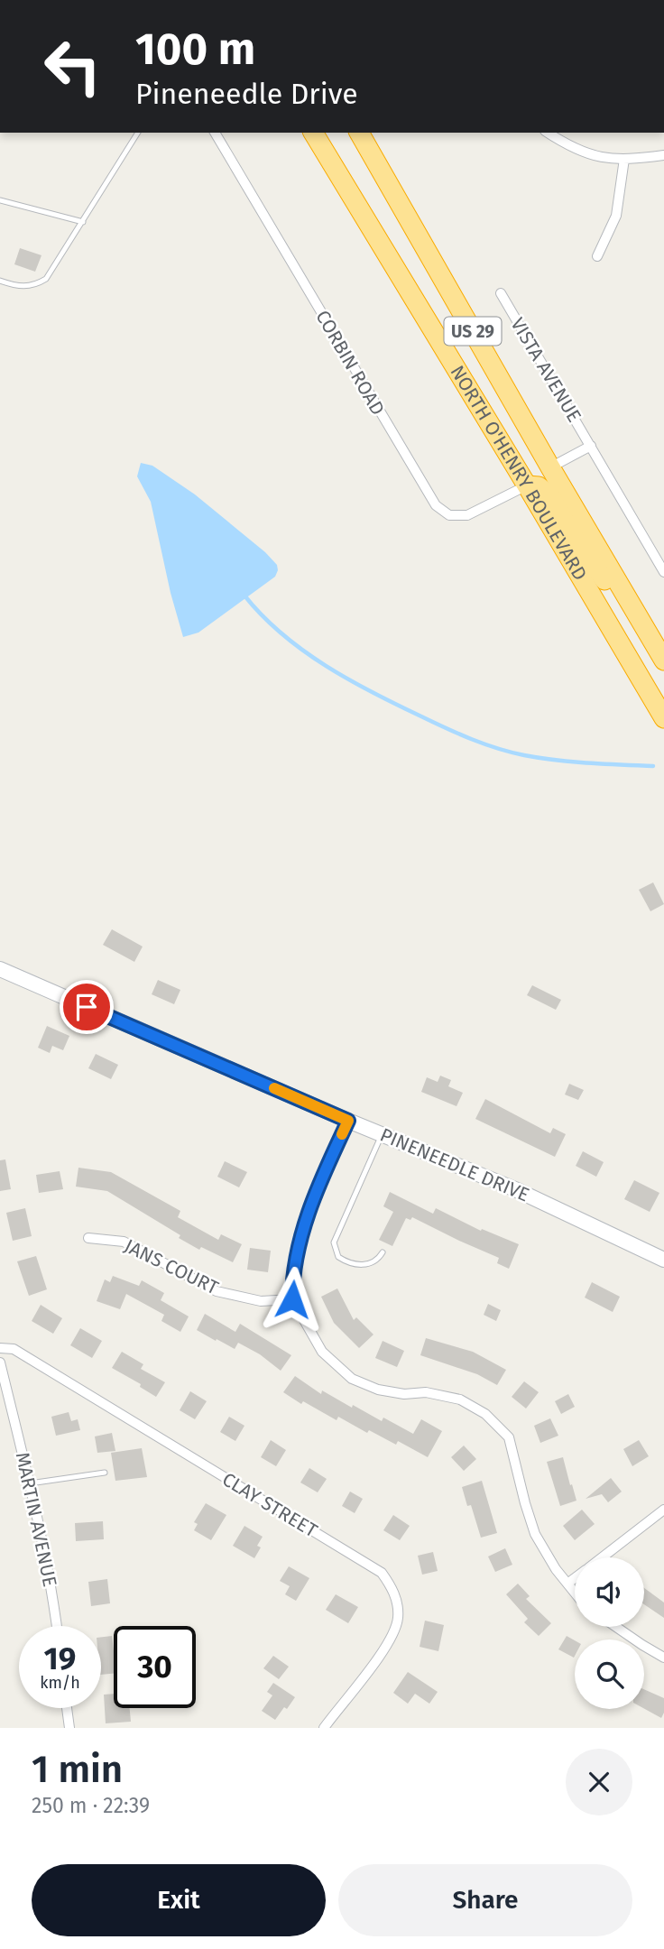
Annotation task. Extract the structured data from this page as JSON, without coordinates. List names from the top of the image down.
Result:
{
  "streets": {
    "highway": ["US 29", "NORTH O'HENRY BOULEVARD"],
    "street": [
      "CORBIN ROAD",
      "VISTA AVENUE",
      "PINENEEDLE DRIVE",
      "JANS COURT",
      "CLAY STREET",
      "MARTIN AVENUE"
    ]
  },
  "crossings": [
    ["CORBIN ROAD", "NORTH O'HENRY BOULEVARD"]
  ],
  "page": {
    "turn": ["100 m", "Pineneedle Drive"],
    "speed": "19 km/h",
    "limit": "30",
    "heading": ["1 min", "250 m · 22:39"],
    "buttons": ["Exit", "Share"]
  }
}
